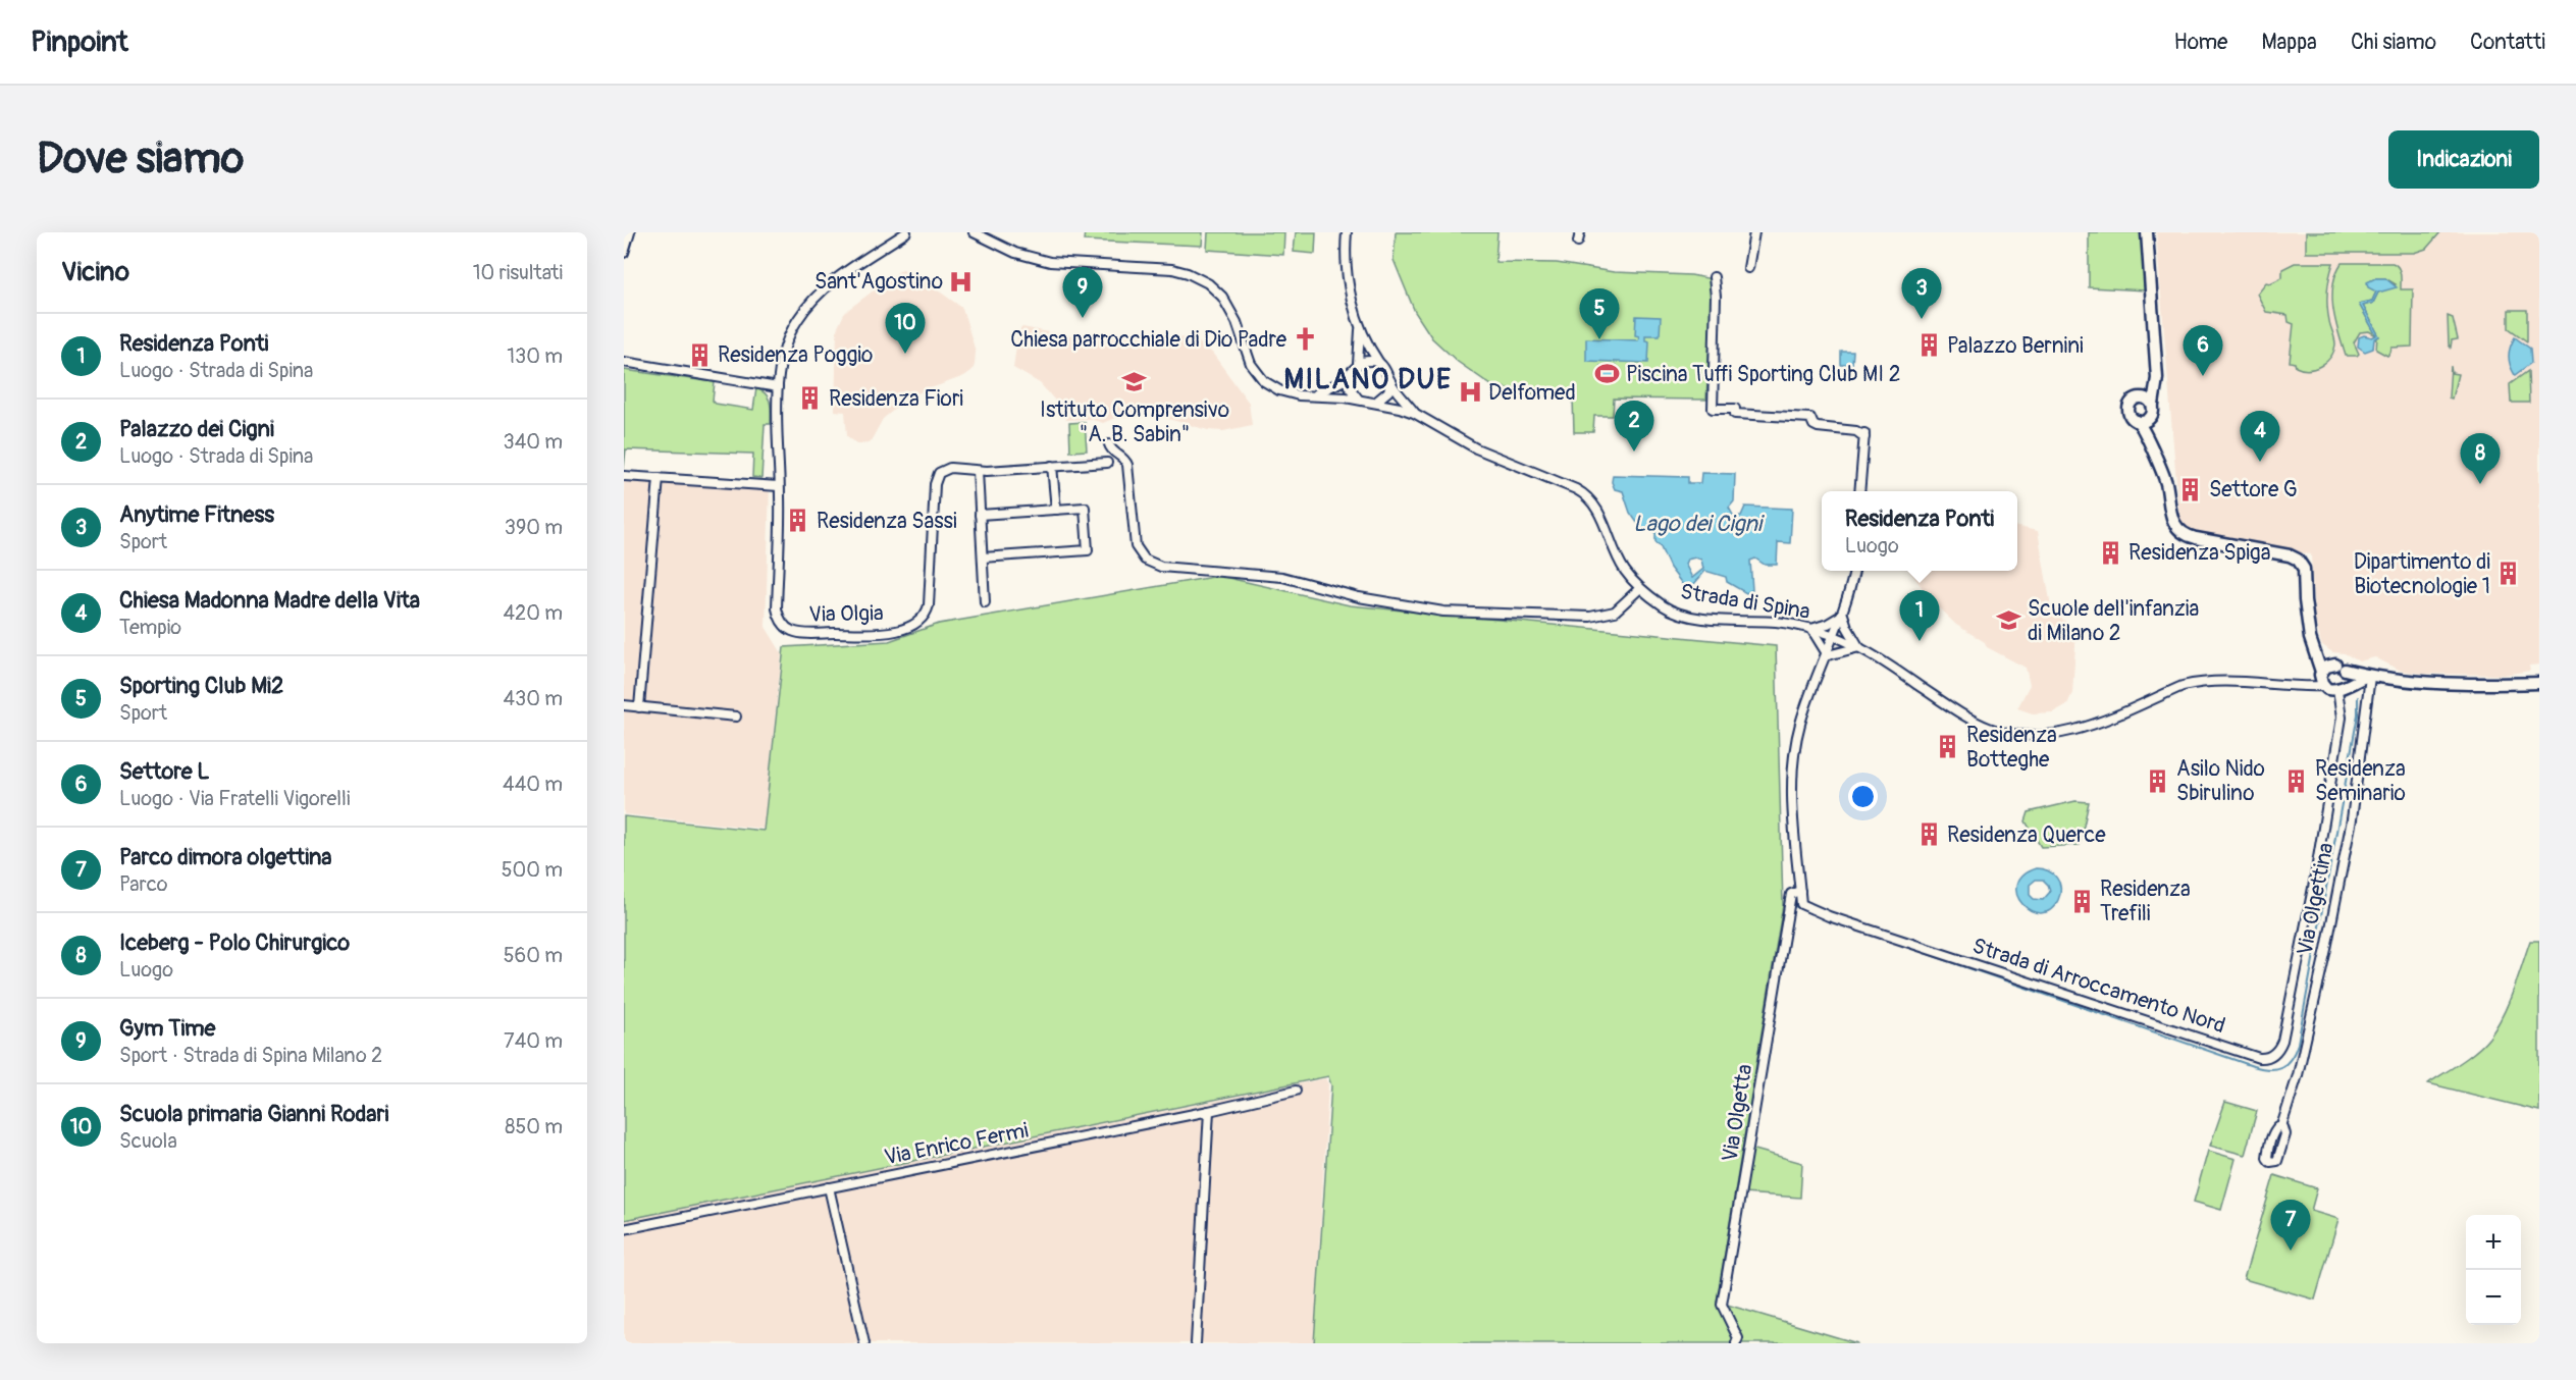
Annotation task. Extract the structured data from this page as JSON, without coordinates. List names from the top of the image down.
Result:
{
  "streets": {
    "street": [
      "Strada di Spina",
      "Via Olgia",
      "Via Olgettina",
      "Strada di Arroccamento Nord",
      "Via Olgetta",
      "Via Enrico Fermi"
    ]
  },
  "crossings": [
    ["Strada di Spina", "Strada di Arroccamento Nord"],
    ["Strada di Arroccamento Nord", "Via Olgetta"]
  ],
  "districts": ["MILANO DUE"],
  "water": ["Lago dei Cigni"],
  "places": {
    "hospital": ["Sant'Agostino", "Delfomed"],
    "church": ["Chiesa parrocchiale di Dio Padre"],
    "building": [
      "Palazzo Bernini",
      "Residenza Poggio",
      "Residenza Fiori",
      "Settore G",
      "Residenza Sassi",
      "Residenza Spiga",
      "Dipartimento di Biotecnologie 1",
      "Residenza Botteghe",
      "Asilo Nido Sbirulino",
      "Residenza Seminario",
      "Residenza Querce",
      "Residenza Trefili"
    ],
    "sports": ["Piscina Tuffi Sporting Club MI 2"],
    "school or university": ["Istituto Comprensivo \"A. B. Sabin\"", "Scuole dell'infanzia di Milano 2"]
  },
  "page": {
    "header": "Pinpoint",
    "nav": [
      "Home",
      "Mappa",
      "Chi siamo",
      "Contatti"
    ],
    "buttons": "Indicazioni",
    "title": "Dove siamo",
    "heading": ["Vicino", "10 risultati"],
    "pins": [
      "9",
      "3",
      "5",
      "10",
      "6",
      "2",
      "4",
      "8",
      "1",
      "7"
    ],
    "list": [
      {
        "mark": "1",
        "name": "Residenza Ponti",
        "note": "Luogo · Strada di Spina",
        "value": "130 m"
      },
      {
        "mark": "2",
        "name": "Palazzo dei Cigni",
        "note": "Luogo · Strada di Spina",
        "value": "340 m"
      },
      {
        "mark": "3",
        "name": "Anytime Fitness",
        "note": "Sport",
        "value": "390 m"
      },
      {
        "mark": "4",
        "name": "Chiesa Madonna Madre della Vita",
        "note": "Tempio",
        "value": "420 m"
      },
      {
        "mark": "5",
        "name": "Sporting Club Mi2",
        "note": "Sport",
        "value": "430 m"
      },
      {
        "mark": "6",
        "name": "Settore L",
        "note": "Luogo · Via Fratelli Vigorelli",
        "value": "440 m"
      },
      {
        "mark": "7",
        "name": "Parco dimora olgettina",
        "note": "Parco",
        "value": "500 m"
      },
      {
        "mark": "8",
        "name": "Iceberg - Polo Chirurgico",
        "note": "Luogo",
        "value": "560 m"
      },
      {
        "mark": "9",
        "name": "Gym Time",
        "note": "Sport · Strada di Spina Milano 2",
        "value": "740 m"
      },
      {
        "mark": "10",
        "name": "Scuola primaria Gianni Rodari",
        "note": "Scuola",
        "value": "850 m"
      }
    ],
    "popup": ["Residenza Ponti", "Luogo"],
    "map_buttons": ["+", "−"]
  }
}
